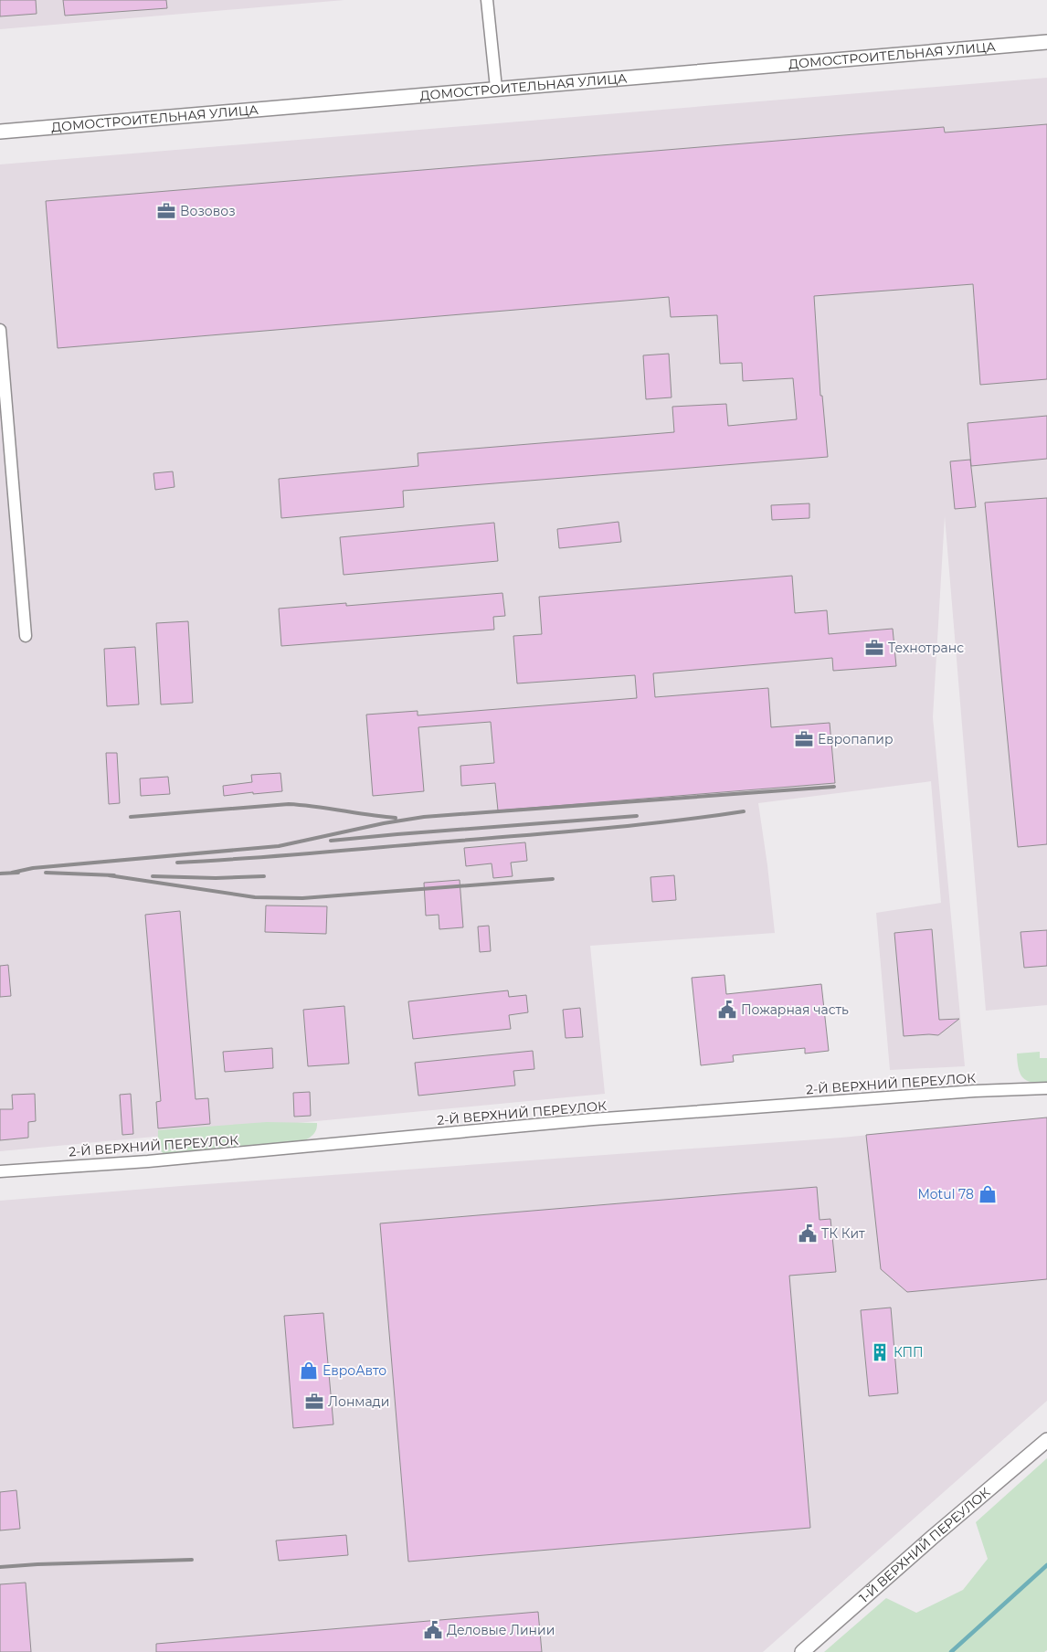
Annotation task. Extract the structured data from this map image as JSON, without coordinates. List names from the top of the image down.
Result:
{
  "streets": {
    "street": ["ДОМОСТРОИТЕЛЬНАЯ УЛИЦА", "2-Й ВЕРХНИЙ ПЕРЕУЛОК", "1-Й ВЕРХНИЙ ПЕРЕУЛОК"]
  },
  "places": {
    "office": [
      "Возовоз",
      "Технотранс",
      "Европапир",
      "Лонмади"
    ],
    "public building": ["Пожарная часть", "ТК Кит", "Деловые Линии"],
    "shop": ["Motul 78", "ЕвроАвто"],
    "building": ["КПП"]
  }
}
